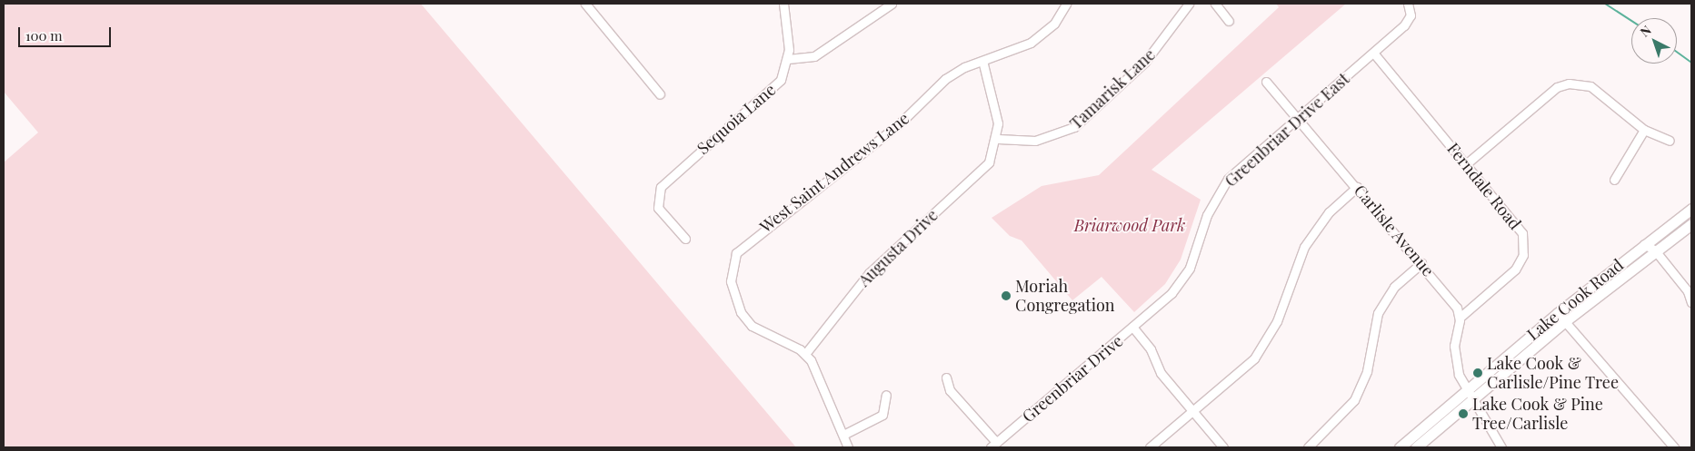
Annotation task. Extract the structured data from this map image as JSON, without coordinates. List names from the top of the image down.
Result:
{
  "streets": {
    "main road": ["Lake Cook Road"],
    "street": [
      "Tamarisk Lane",
      "Sequoia Lane",
      "Greenbriar Drive East",
      "West Saint Andrews Lane",
      "Ferndale Road",
      "Carlisle Avenue",
      "Augusta Drive",
      "Greenbriar Drive"
    ]
  },
  "crossings": [
    ["Tamarisk Lane", "Augusta Drive"],
    ["Greenbriar Drive East", "Ferndale Road"],
    ["Greenbriar Drive East", "Carlisle Avenue"],
    ["Greenbriar Drive East", "Greenbriar Drive"],
    ["West Saint Andrews Lane", "Augusta Drive"],
    ["Ferndale Road", "Carlisle Avenue"]
  ],
  "parks": ["Briarwood Park"],
  "places": ["Moriah Congregation", "Lake Cook & Carlisle/Pine Tree", "Lake Cook & Pine Tree/Carlisle"],
  "scale_bar": "100 m",
  "north": "top left"
}
